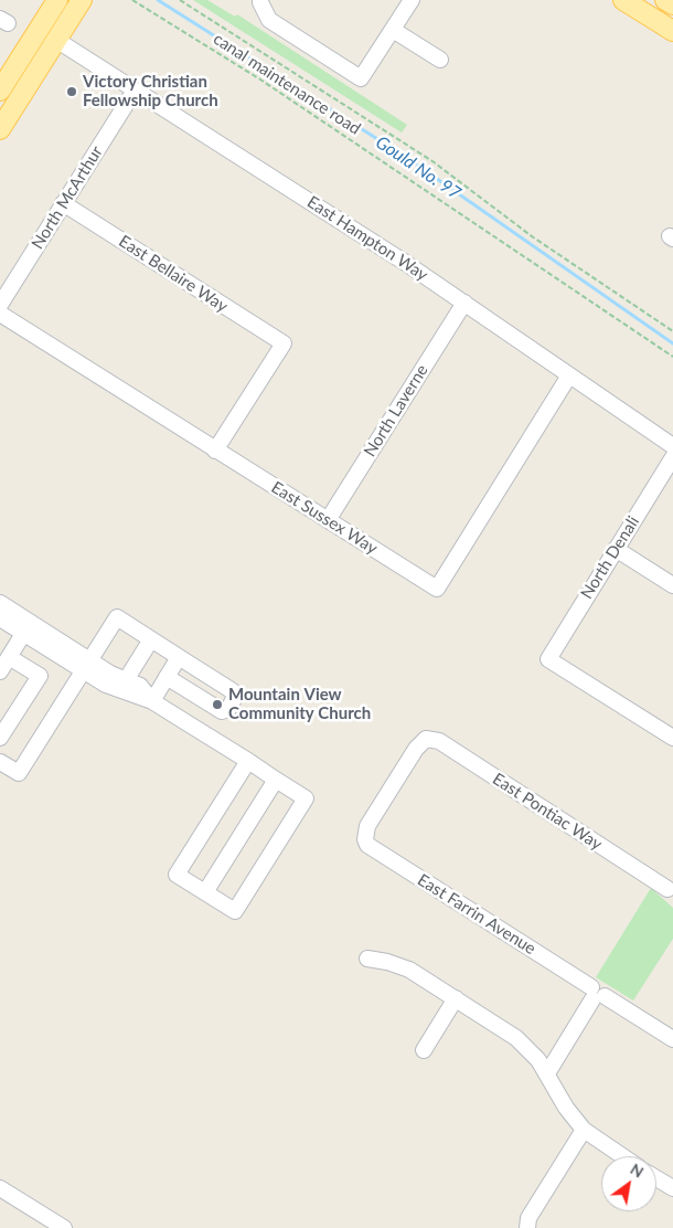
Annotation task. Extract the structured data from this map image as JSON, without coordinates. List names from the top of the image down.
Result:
{
  "streets": {
    "street": [
      "North McArthur",
      "East Hampton Way",
      "East Bellaire Way",
      "North Laverne",
      "East Sussex Way",
      "North Denali",
      "East Pontiac Way",
      "East Farrin Avenue"
    ],
    "path": ["canal maintenance road"]
  },
  "crossings": [
    ["North McArthur", "East Hampton Way"],
    ["North McArthur", "East Bellaire Way"],
    ["East Hampton Way", "North Laverne"],
    ["East Hampton Way", "East Sussex Way"],
    ["East Bellaire Way", "East Sussex Way"],
    ["North Laverne", "East Sussex Way"],
    ["East Pontiac Way", "East Farrin Avenue"]
  ],
  "water": ["Gould No. 97"],
  "places": ["Victory Christian Fellowship Church", "Mountain View Community Church"],
  "north": "top right"
}
